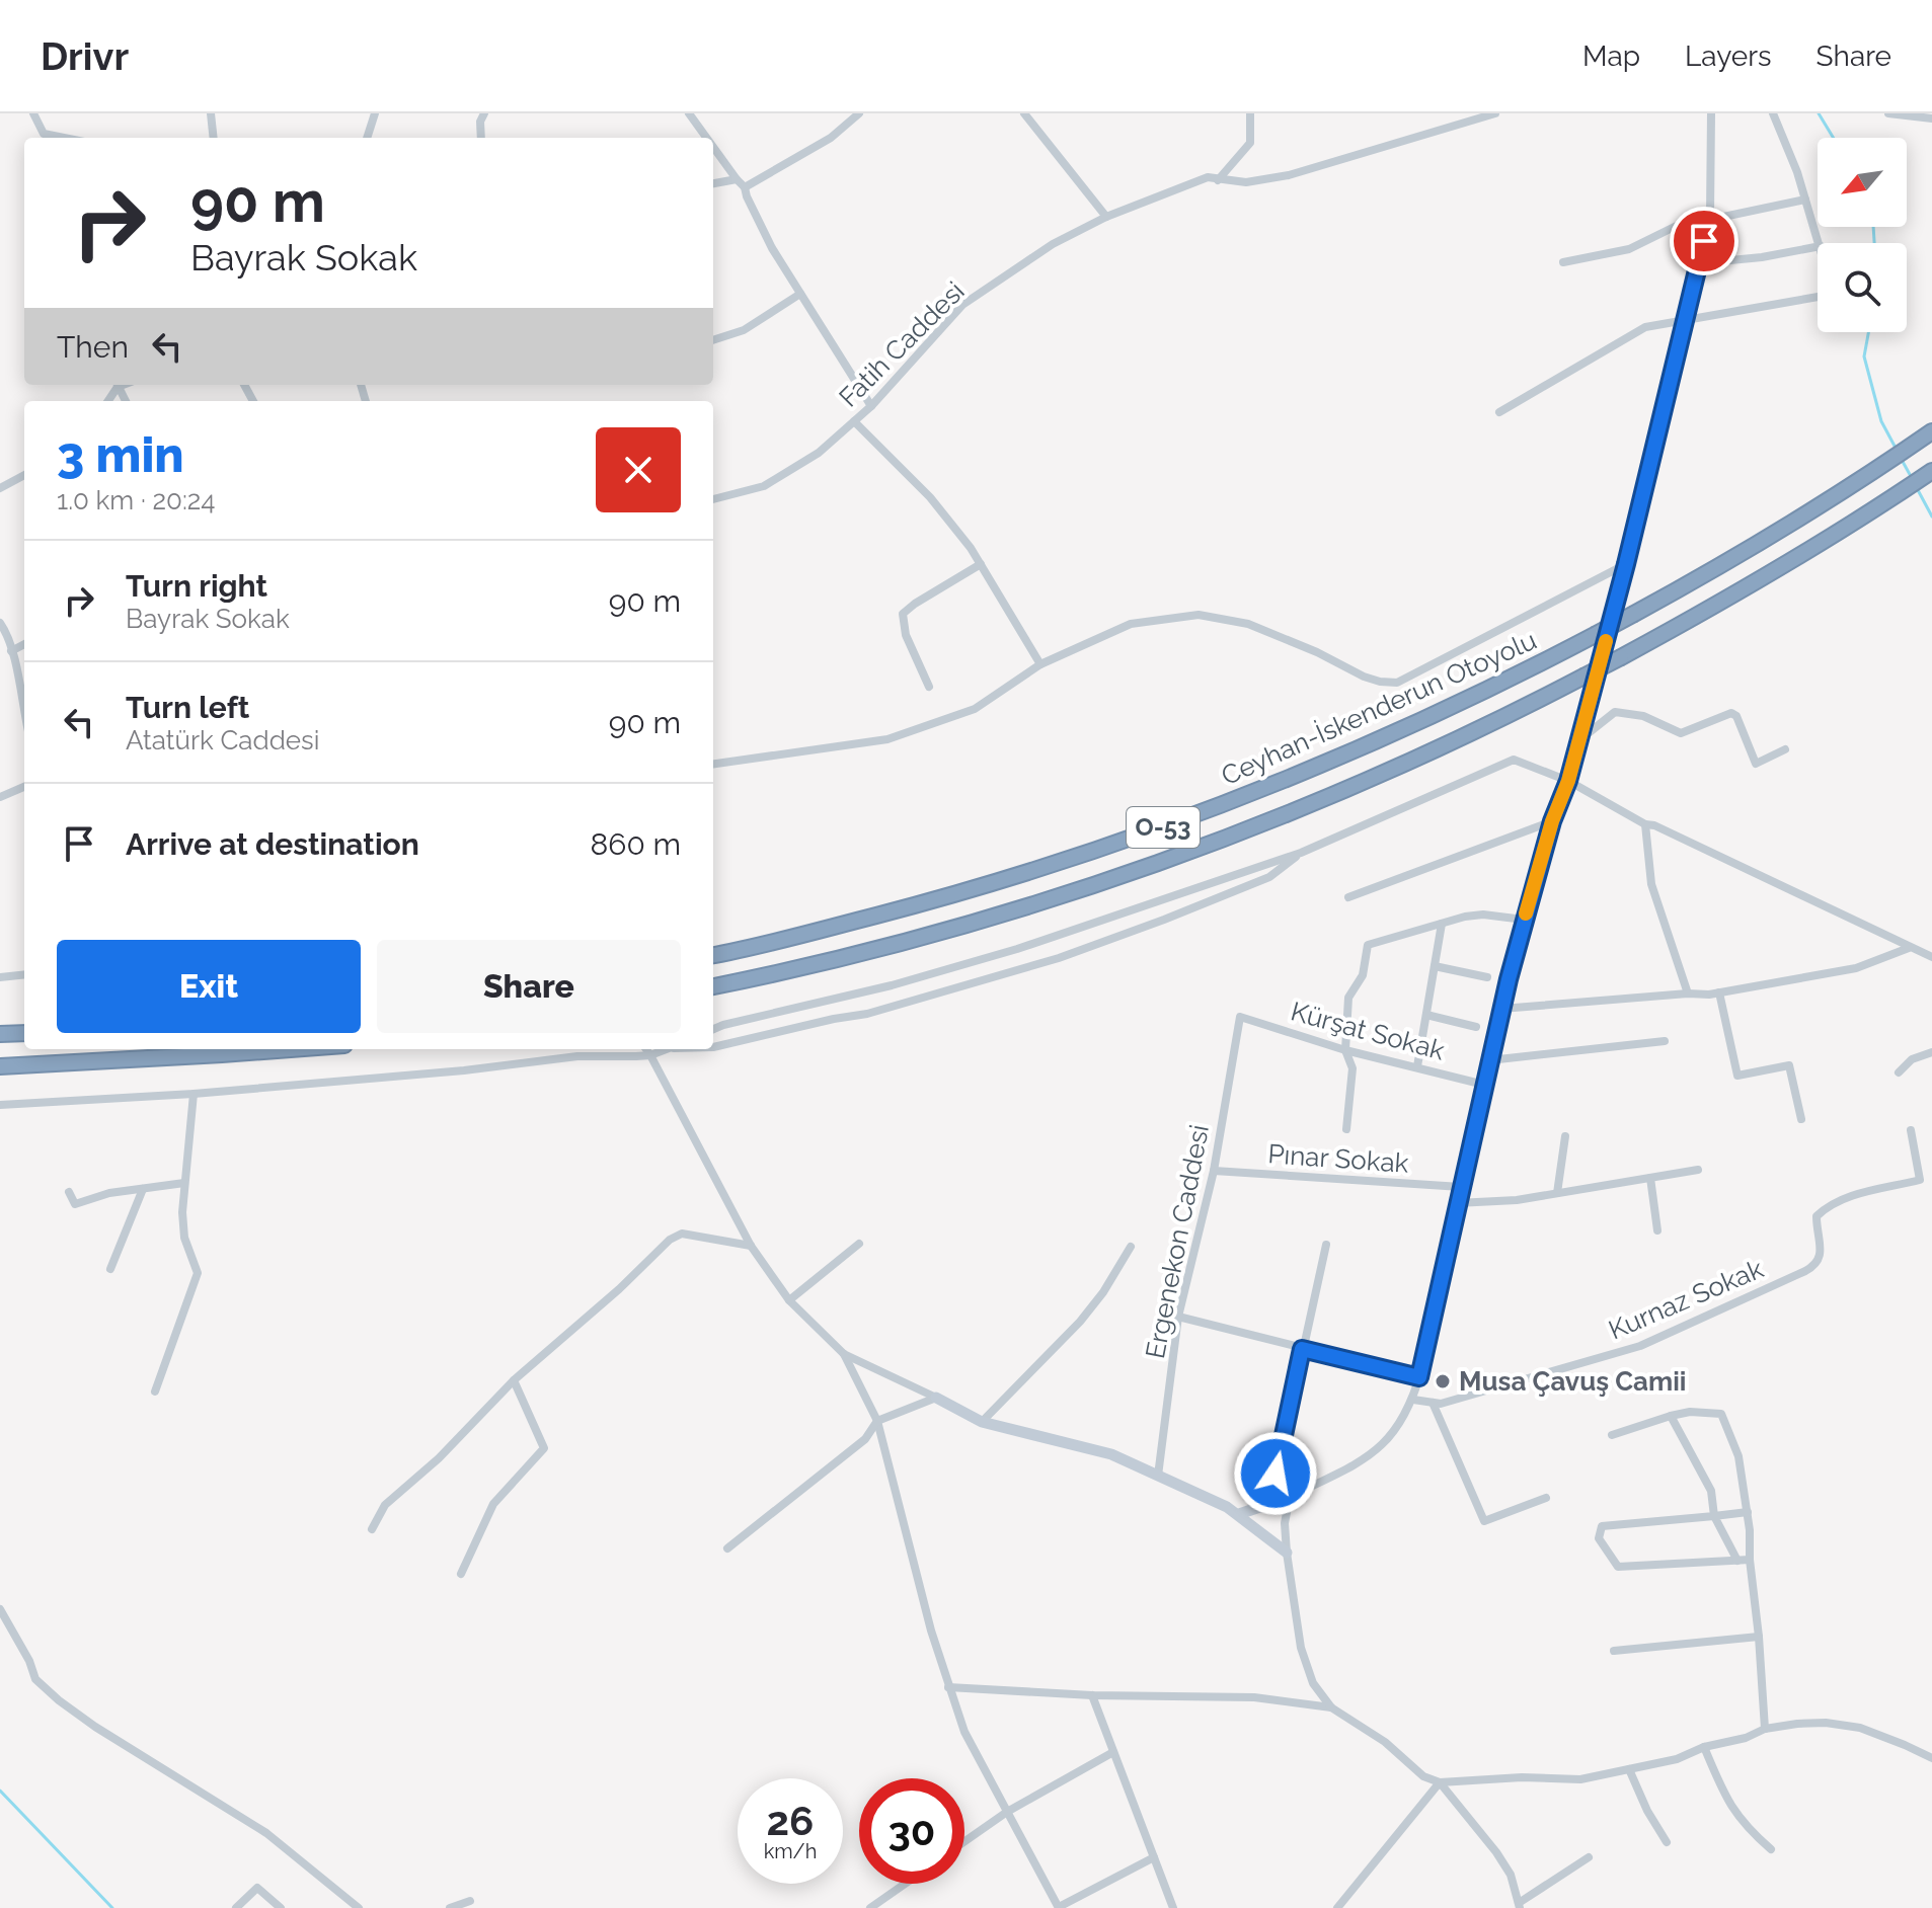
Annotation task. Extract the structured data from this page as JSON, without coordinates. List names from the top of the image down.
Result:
{
  "streets": {
    "highway": ["Ceyhan-İskenderun Otoyolu", "O-53"],
    "street": [
      "Fatih Caddesi",
      "Kürşat Sokak",
      "Pınar Sokak",
      "Ergenekon Caddesi",
      "Kurnaz Sokak"
    ]
  },
  "crossings": [
    ["Kürşat Sokak", "Ergenekon Caddesi"],
    ["Pınar Sokak", "Ergenekon Caddesi"]
  ],
  "places": ["Musa Çavuş Camii"],
  "north": "bottom left",
  "page": {
    "header": "Drivr",
    "nav": ["Map", "Layers", "Share"],
    "turn": ["90 m", "Bayrak Sokak"],
    "then": "Then",
    "heading": ["3 min", "1.0 km · 20:24"],
    "list": [
      {
        "name": "Turn right",
        "note": "Bayrak Sokak",
        "value": "90 m"
      },
      {
        "name": "Turn left",
        "note": "Atatürk Caddesi",
        "value": "90 m"
      },
      {
        "name": "Arrive at destination",
        "value": "860 m"
      }
    ],
    "buttons": ["Exit", "Share"],
    "speed": "26 km/h",
    "limit": "30"
  }
}
